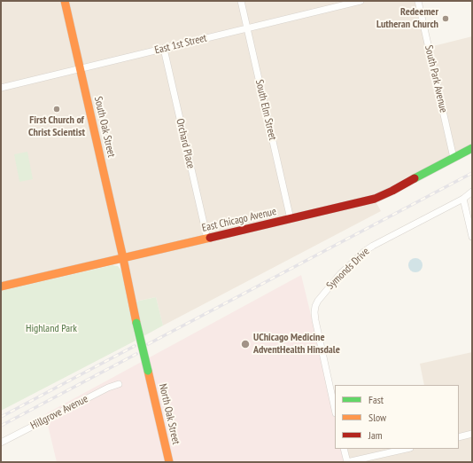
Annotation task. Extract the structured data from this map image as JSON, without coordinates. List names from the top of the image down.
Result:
{
  "streets": {
    "main road": ["South Oak Street", "East Chicago Avenue", "North Oak Street"],
    "street": [
      "East 1st Street",
      "South Park Avenue",
      "South Elm Street",
      "Orchard Place",
      "Symonds Drive",
      "Hillgrove Avenue"
    ]
  },
  "crossings": [
    ["East 1st Street", "South Elm Street"],
    ["East 1st Street", "South Oak Street"],
    ["East 1st Street", "Orchard Place"],
    ["South Park Avenue", "East Chicago Avenue"],
    ["South Elm Street", "East Chicago Avenue"],
    ["South Oak Street", "East Chicago Avenue"],
    ["South Oak Street", "North Oak Street"],
    ["Orchard Place", "East Chicago Avenue"],
    ["East Chicago Avenue", "North Oak Street"]
  ],
  "parks": ["Highland Park"],
  "places": ["Redeemer Lutheran Church", "First Church of Christ Scientist", "UChicago Medicine AdventHealth Hinsdale"],
  "legend": ["Fast", "Slow", "Jam"]
}
